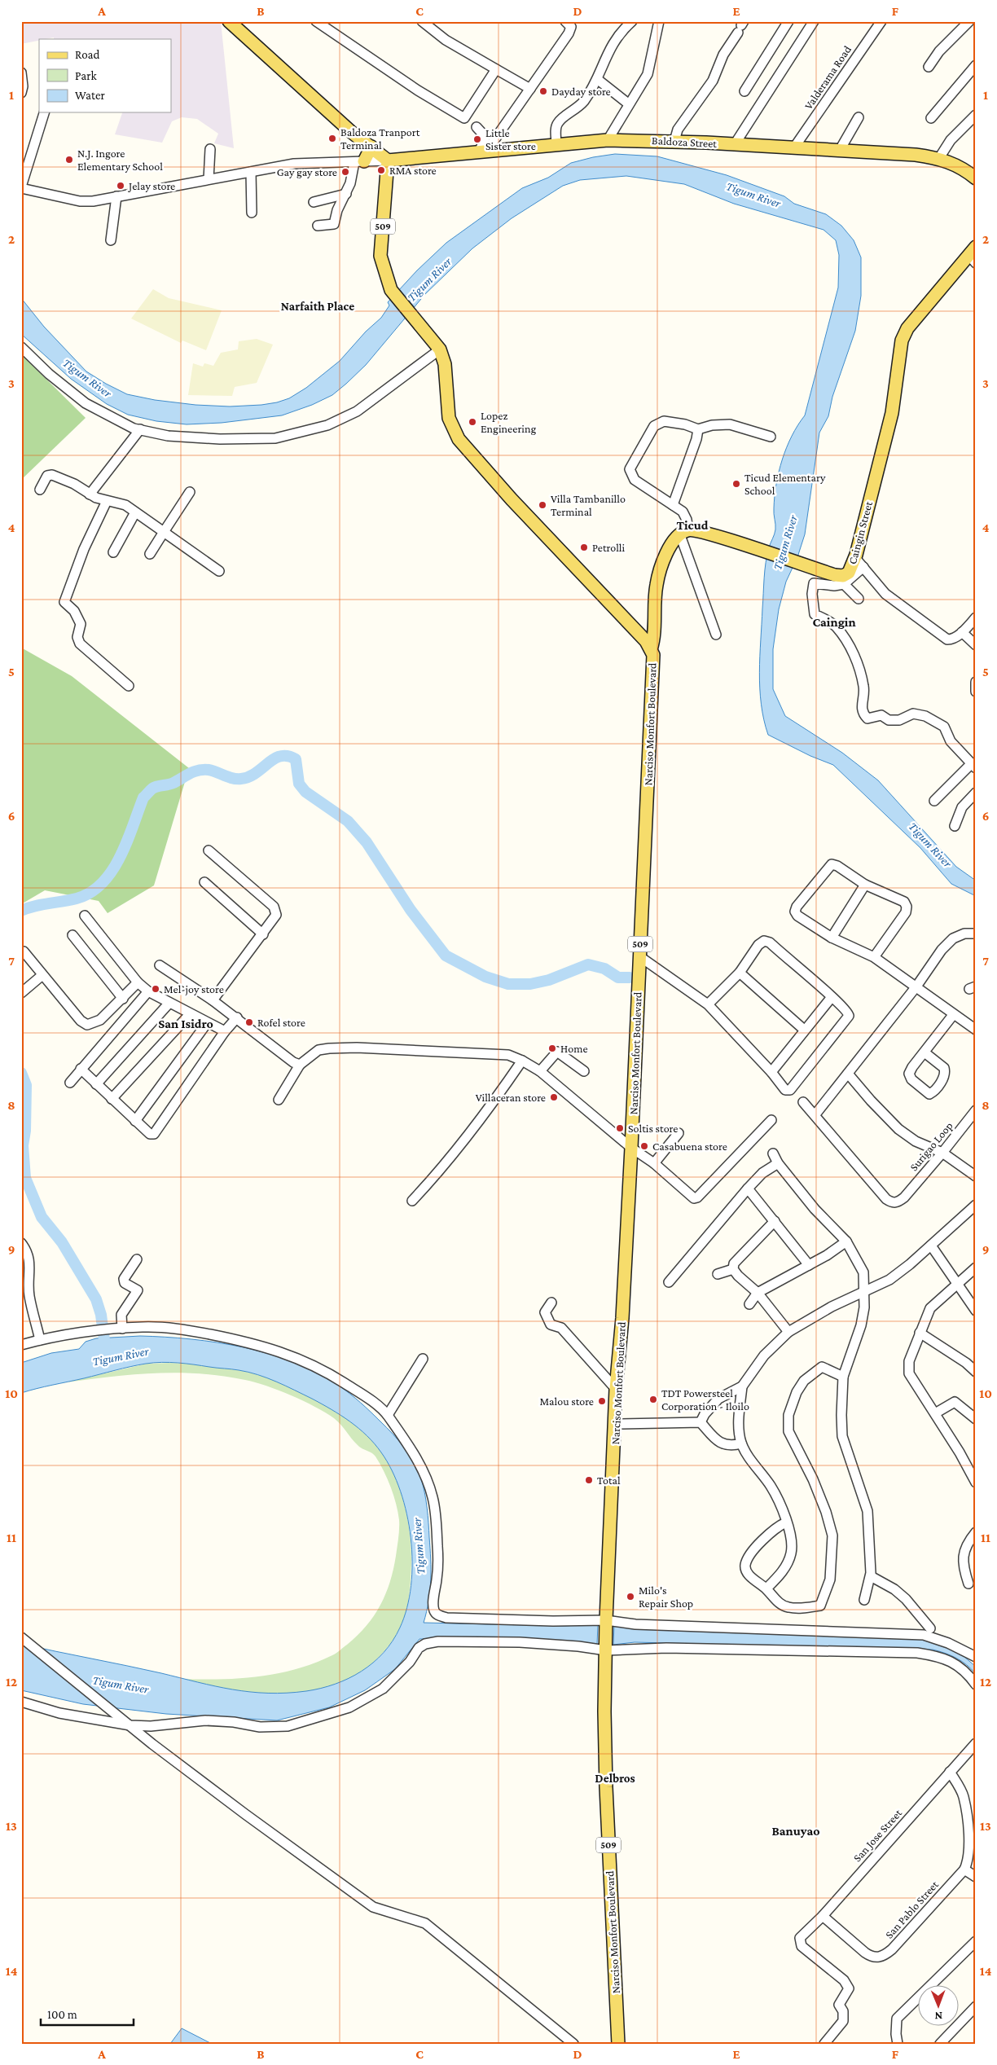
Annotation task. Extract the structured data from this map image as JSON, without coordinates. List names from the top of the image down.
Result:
{
  "streets": {
    "main road": [
      "Baldoza Street",
      "509",
      "Caingin Street",
      "Narciso Monfort Boulevard"
    ],
    "street": [
      "Valderama Road",
      "Surigao Loop",
      "San Jose Street",
      "San Pablo Street"
    ]
  },
  "crossings": [
    ["Valderama Road", "Baldoza Street"],
    ["Baldoza Street", "Narciso Monfort Boulevard"],
    ["San Jose Street", "San Pablo Street"]
  ],
  "districts": [
    "Narfaith Place",
    "Ticud",
    "Caingin",
    "San Isidro",
    "Delbros",
    "Banuyao"
  ],
  "water": ["Tigum River"],
  "places": [
    "Dayday store",
    "Baldoza Tranport Terminal",
    "Little Sister store",
    "N.J. Ingore Elementary School",
    "RMA store",
    "Gay gay store",
    "Jelay store",
    "Lopez Engineering",
    "Ticud Elementary School",
    "Villa Tambanillo Terminal",
    "Petrolli",
    "Mel-joy store",
    "Rofel store",
    "Home",
    "Villaceran store",
    "Soltis store",
    "Casabuena store",
    "TDT Powersteel Corporation - Iloilo",
    "Malou store",
    "Total",
    "Milo's Repair Shop"
  ],
  "legend": ["Road", "Park", "Water"],
  "scale_bar": "100 m",
  "north": "bottom",
  "grid": {
    "columns": [
      "A",
      "B",
      "C",
      "D",
      "E",
      "F"
    ],
    "rows": [
      "1",
      "2",
      "3",
      "4",
      "5",
      "6",
      "7",
      "8",
      "9",
      "10",
      "11",
      "12",
      "13",
      "14"
    ]
  }
}
